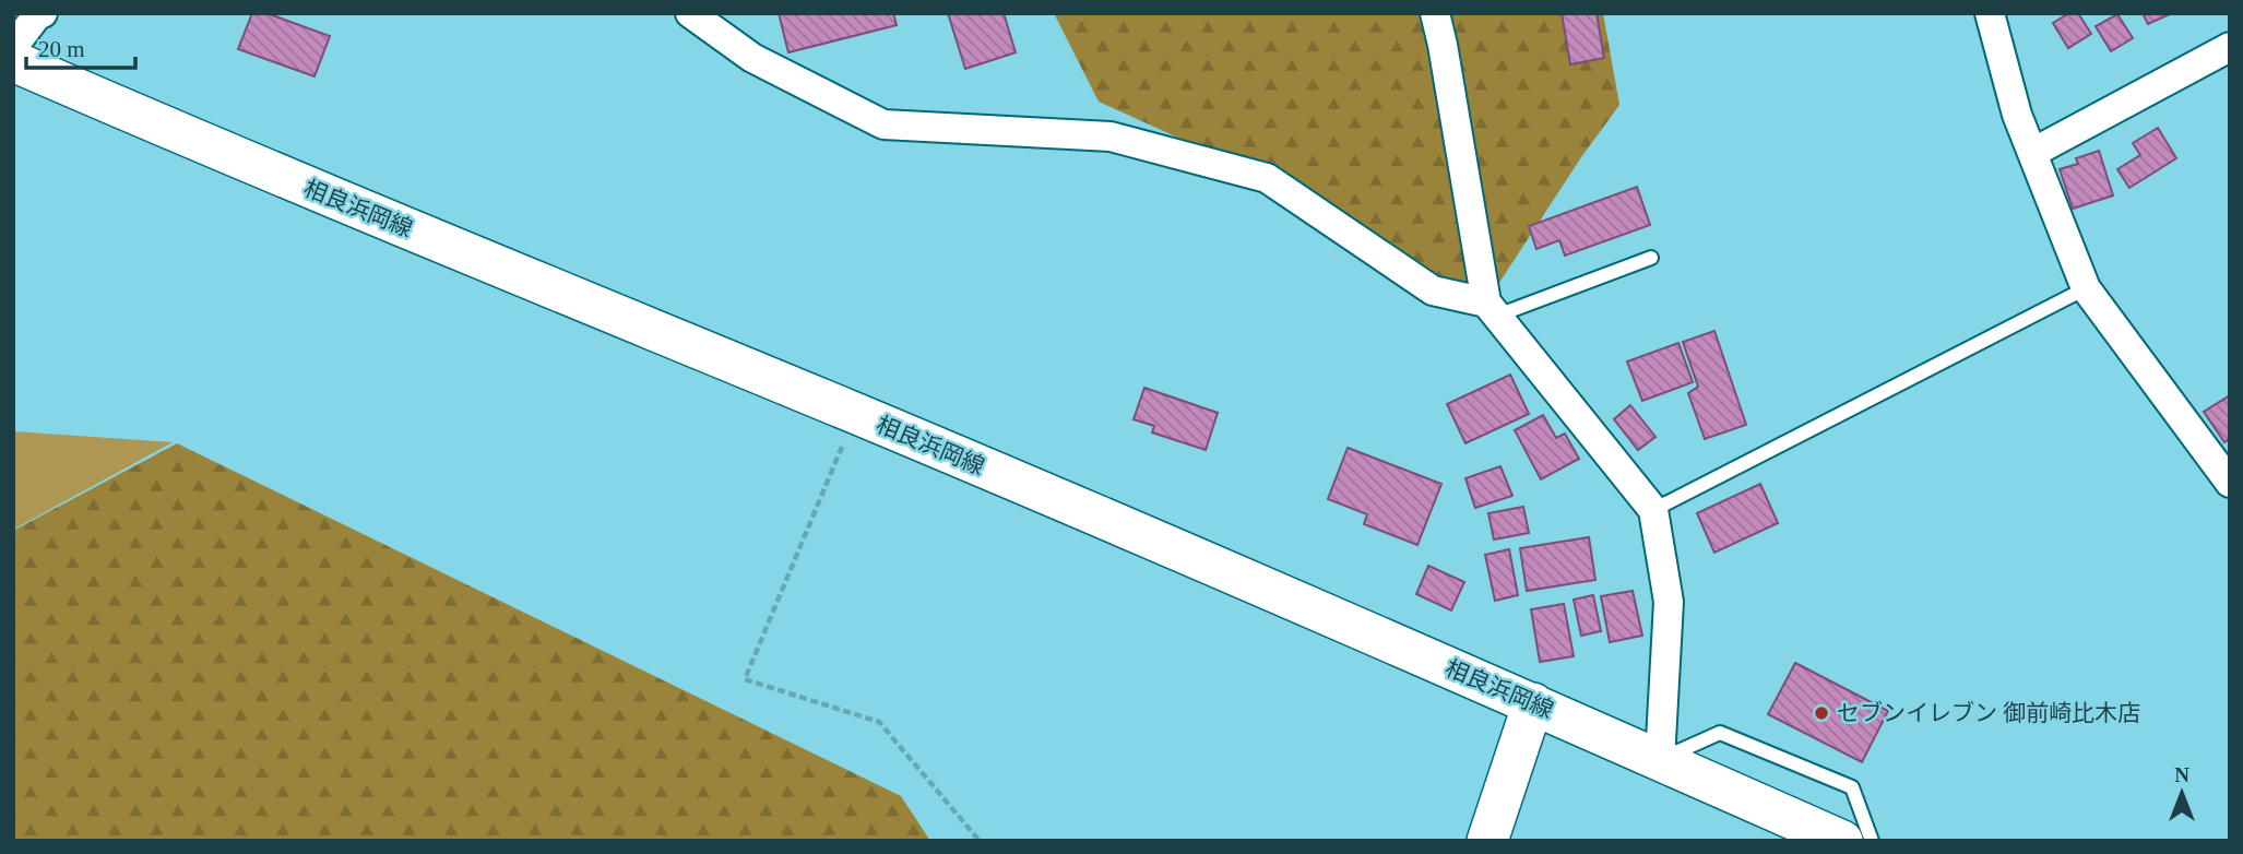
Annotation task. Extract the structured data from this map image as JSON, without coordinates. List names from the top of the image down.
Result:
{
  "streets": {
    "main road": ["相良浜岡線"]
  },
  "places": ["セブンイレブン 御前崎比木店"],
  "scale_bar": "20 m",
  "north": "top"
}
